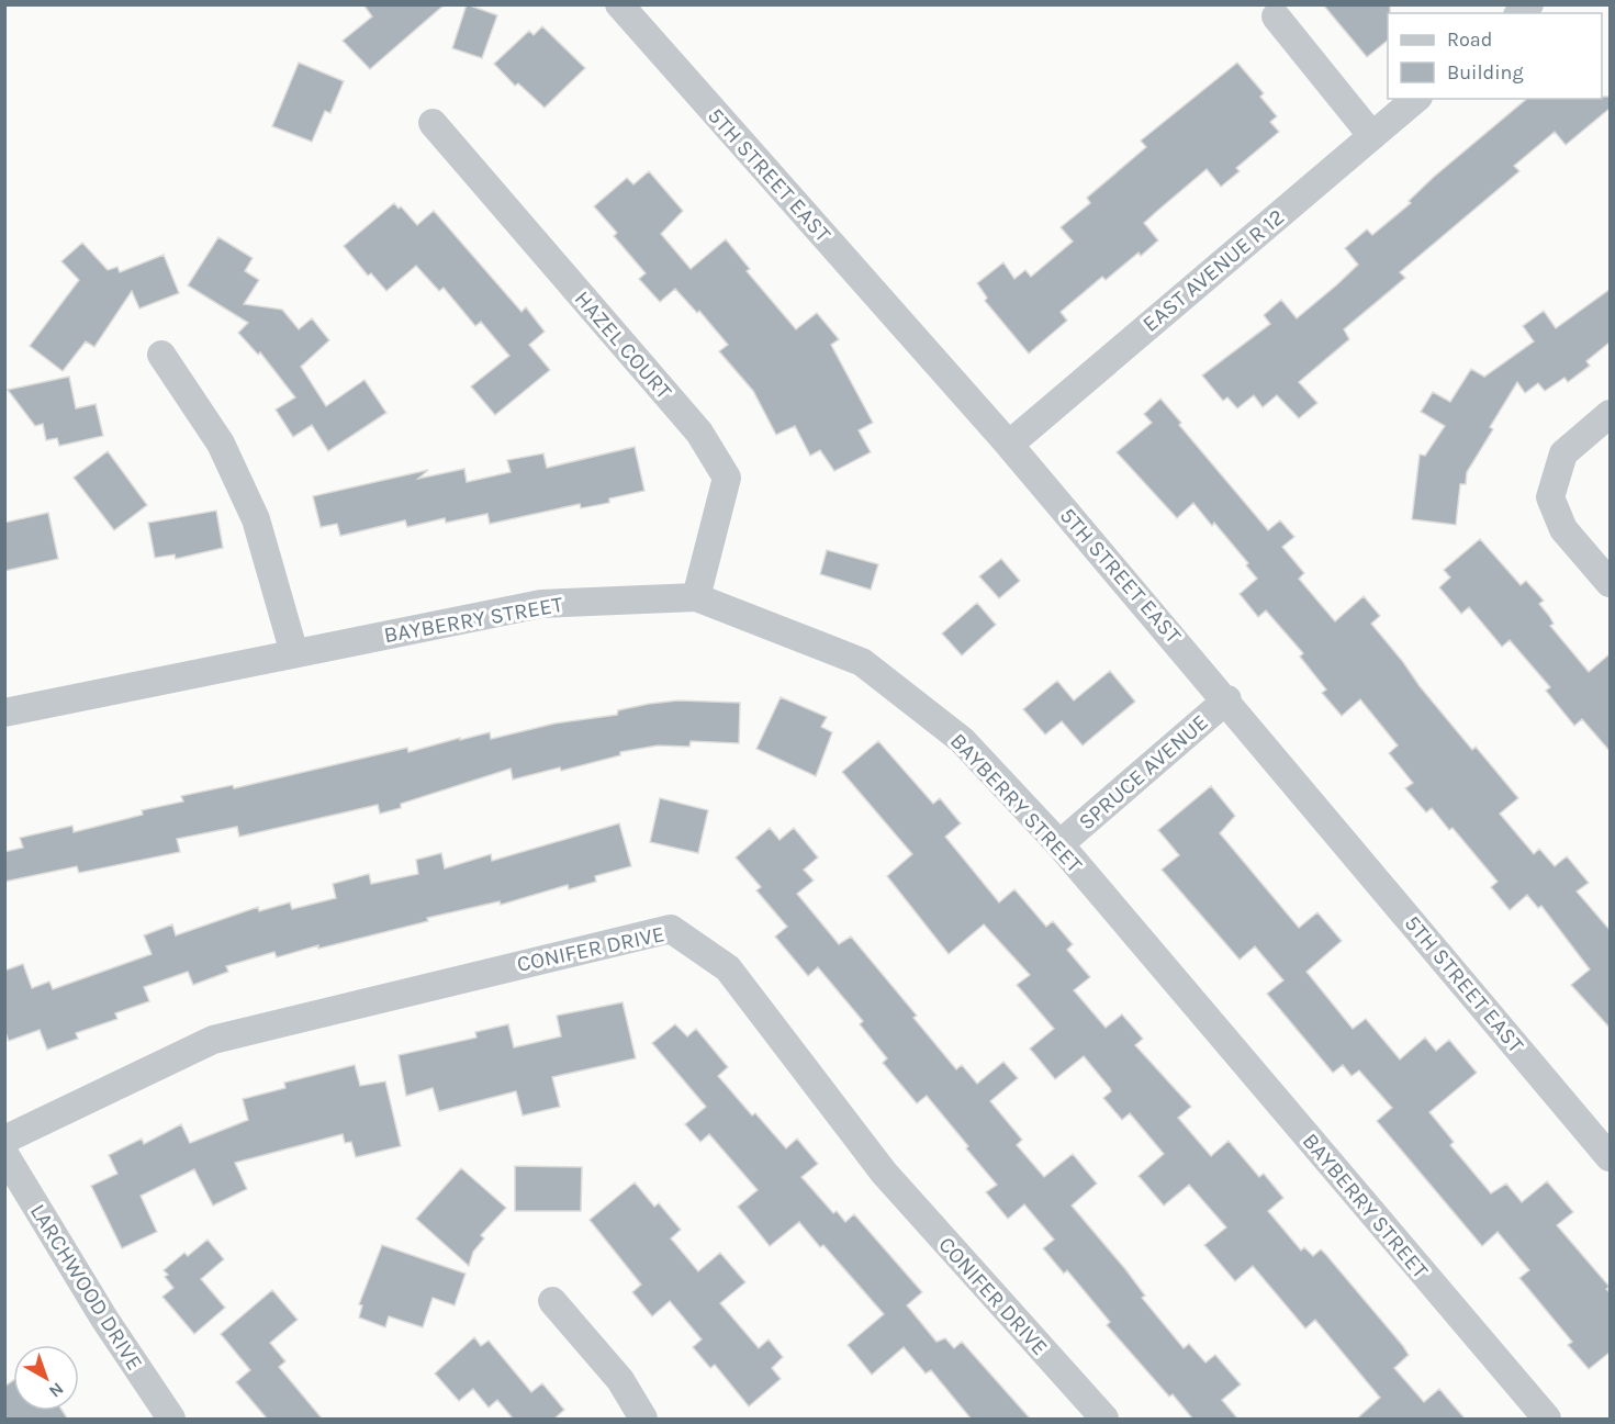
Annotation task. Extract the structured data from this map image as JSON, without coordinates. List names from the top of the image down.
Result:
{
  "streets": {
    "street": [
      "5TH STREET EAST",
      "EAST AVENUE R 12",
      "HAZEL COURT",
      "BAYBERRY STREET",
      "SPRUCE AVENUE",
      "CONIFER DRIVE",
      "LARCHWOOD DRIVE"
    ]
  },
  "crossings": [
    ["5TH STREET EAST", "EAST AVENUE R 12"],
    ["5TH STREET EAST", "SPRUCE AVENUE"],
    ["HAZEL COURT", "BAYBERRY STREET"],
    ["BAYBERRY STREET", "SPRUCE AVENUE"]
  ],
  "legend": ["Road", "Building"],
  "north": "bottom right"
}
